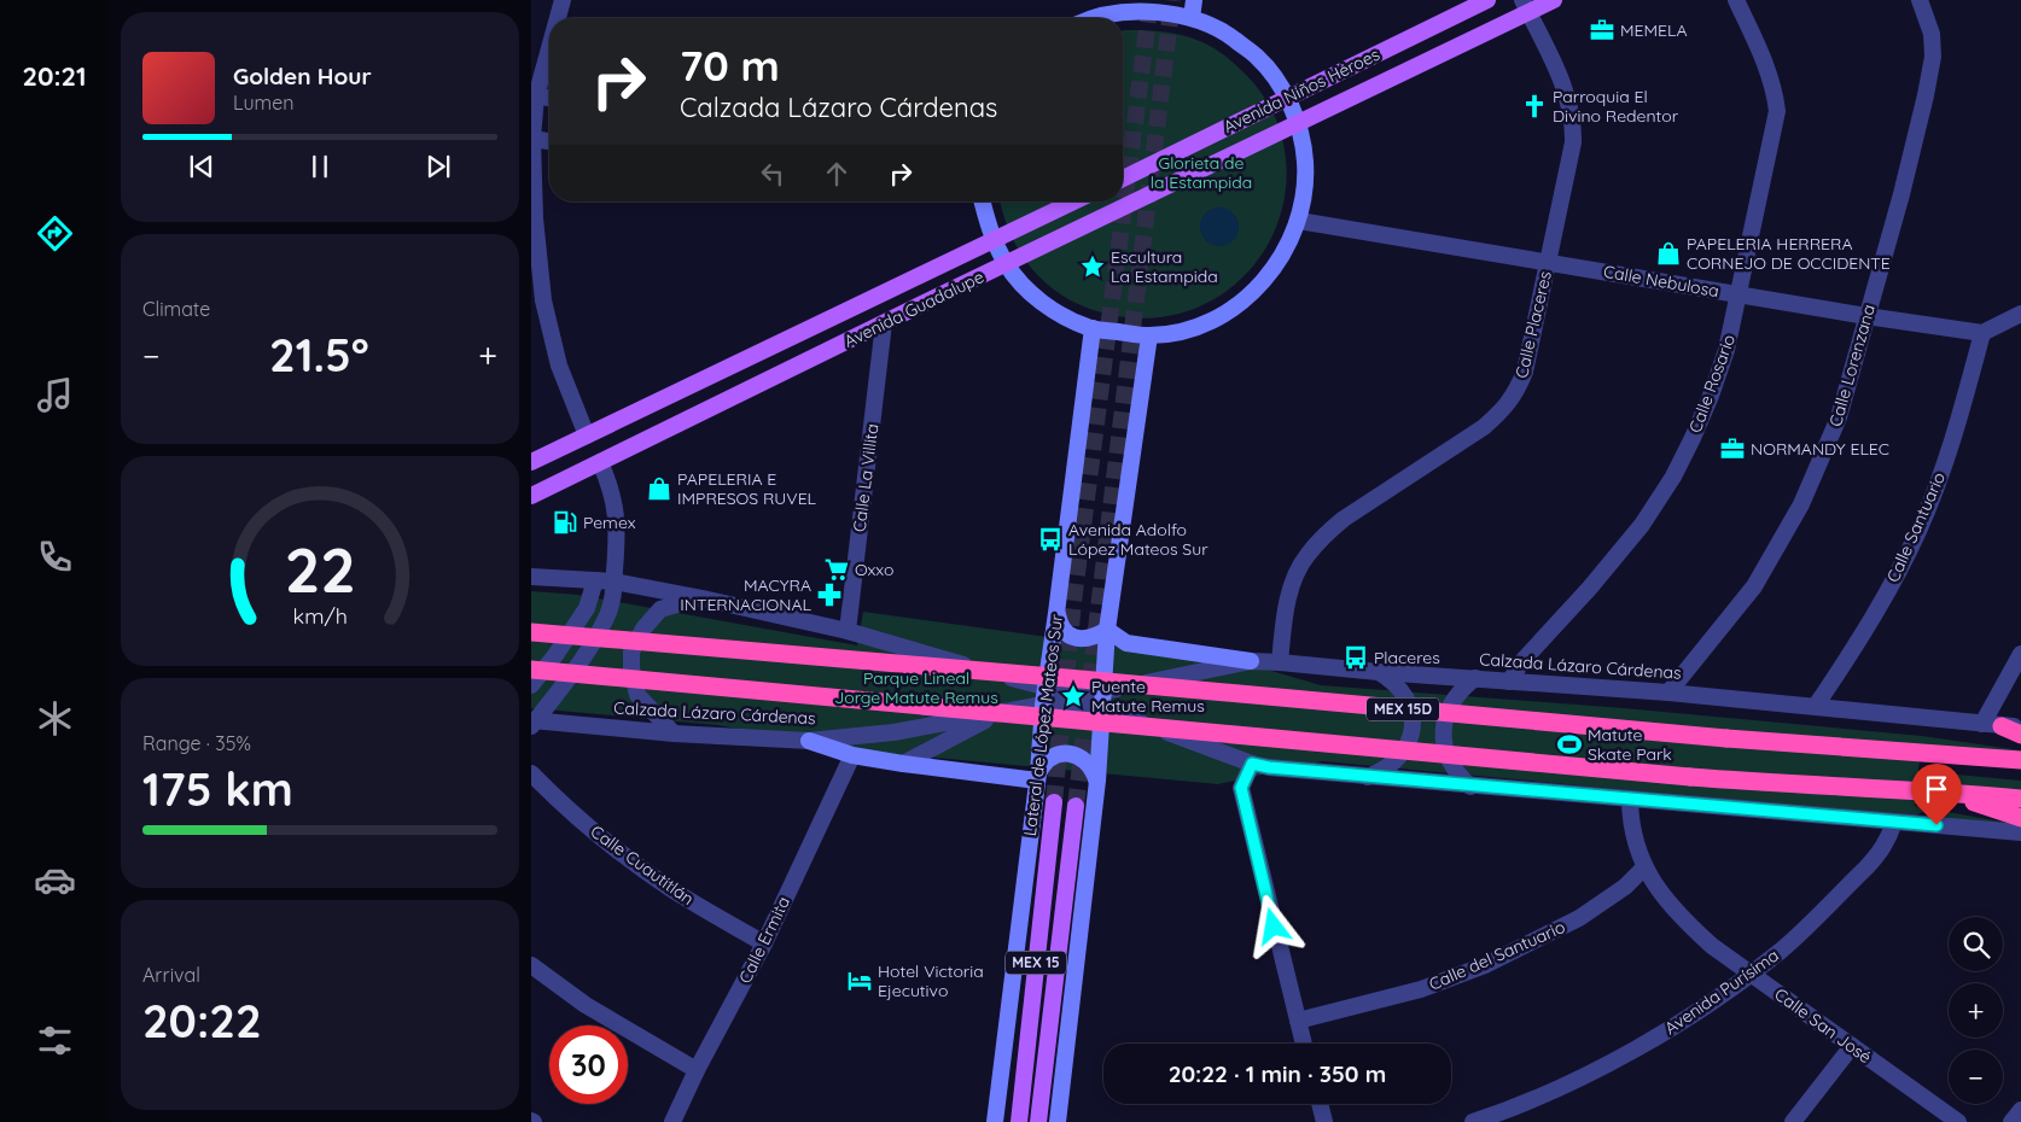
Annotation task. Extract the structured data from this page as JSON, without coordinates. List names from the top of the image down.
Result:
{
  "streets": {
    "highway": ["Calzada Lázaro Cárdenas", "MEX 15D"],
    "main road": [
      "Avenida Niños Héroes",
      "Avenida Guadalupe",
      "Lateral de López Mateos Sur",
      "MEX 15"
    ],
    "street": [
      "Calle Nebulosa",
      "Calle Placeres",
      "Calle Lorenzana",
      "Calle Rosario",
      "Calle La Villita",
      "Calle Santuario",
      "Calle Cuautitlán",
      "Calle Ermita",
      "Calle del Santuario",
      "Avenida Purísima",
      "Calle San José"
    ]
  },
  "crossings": [
    ["Avenida Niños Héroes", "Avenida Guadalupe"],
    ["Avenida Niños Héroes", "Calle Placeres"],
    ["Calle Nebulosa", "Calle Placeres"],
    ["Calle Nebulosa", "Calle Lorenzana"],
    ["Calle Nebulosa", "Calle Rosario"],
    ["Calle Nebulosa", "Calle Santuario"],
    ["Avenida Guadalupe", "Calle La Villita"],
    ["Calle Placeres", "Calzada Lázaro Cárdenas"],
    ["Calle Lorenzana", "Calzada Lázaro Cárdenas"],
    ["Calle Rosario", "Calzada Lázaro Cárdenas"],
    ["Calle La Villita", "Calzada Lázaro Cárdenas"],
    ["Calle Santuario", "Calzada Lázaro Cárdenas"],
    ["Calzada Lázaro Cárdenas", "Lateral de López Mateos Sur"],
    ["Calzada Lázaro Cárdenas", "Avenida Purísima"],
    ["Calzada Lázaro Cárdenas", "Calle San José"],
    ["Calle Cuautitlán", "Calle Ermita"],
    ["Calle del Santuario", "Calle San José"],
    ["Avenida Purísima", "Calle San José"]
  ],
  "parks": ["Glorieta de la Estampida", "Parque Lineal Jorge Matute Remus"],
  "places": {
    "office": ["MEMELA", "NORMANDY ELEC"],
    "church": ["Parroquia El Divino Redentor"],
    "shop": ["PAPELERIA HERRERA CORNEJO DE OCCIDENTE", "PAPELERIA E IMPRESOS RUVEL"],
    "place": ["Escultura La Estampida", "Puente Matute Remus"],
    "fuel station": ["Pemex"],
    "bus stop": ["Avenida Adolfo López Mateos Sur", "Placeres"],
    "supermarket": ["Oxxo"],
    "pharmacy": ["MACYRA INTERNACIONAL"],
    "sports": ["Matute Skate Park"],
    "hotel": ["Hotel Victoria Ejecutivo"]
  },
  "page": {
    "tabs": "20:21",
    "turn": ["70 m", "Calzada Lázaro Cárdenas"],
    "song": ["Golden Hour", "Lumen"],
    "tile": [
      "Climate",
      ["Range · 35%", "175 km"],
      ["Arrival", "20:22"]
    ],
    "heat": ["−", "21.5°", "+"],
    "map_buttons": ["+", "−"],
    "limit": "30",
    "trip": "20:22 · 1 min · 350 m",
    "gauge": ["22", "km/h"]
  }
}
